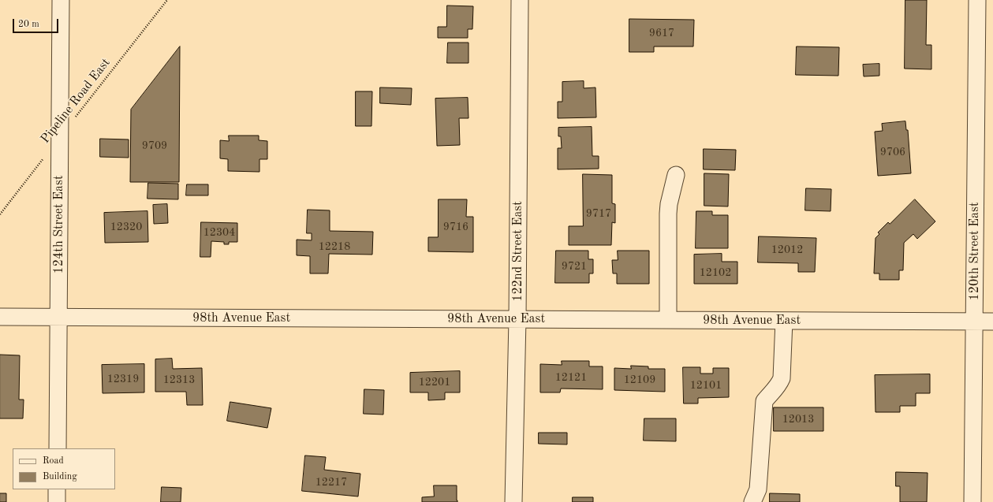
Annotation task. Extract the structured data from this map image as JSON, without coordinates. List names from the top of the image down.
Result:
{
  "streets": {
    "street": [
      "124th Street East",
      "122nd Street East",
      "120th Street East",
      "98th Avenue East"
    ],
    "path": ["Pipeline Road East"]
  },
  "crossings": [
    ["124th Street East", "98th Avenue East"],
    ["122nd Street East", "98th Avenue East"],
    ["120th Street East", "98th Avenue East"]
  ],
  "house_numbers": [
    "9617",
    "9709",
    "9706",
    "9717",
    "12320",
    "9716",
    "12304",
    "12218",
    "12012",
    "9721",
    "12102",
    "12121",
    "12319",
    "12313",
    "12109",
    "12201",
    "12101",
    "12013",
    "12217"
  ],
  "legend": ["Road", "Building"],
  "scale_bar": "20 m"
}
